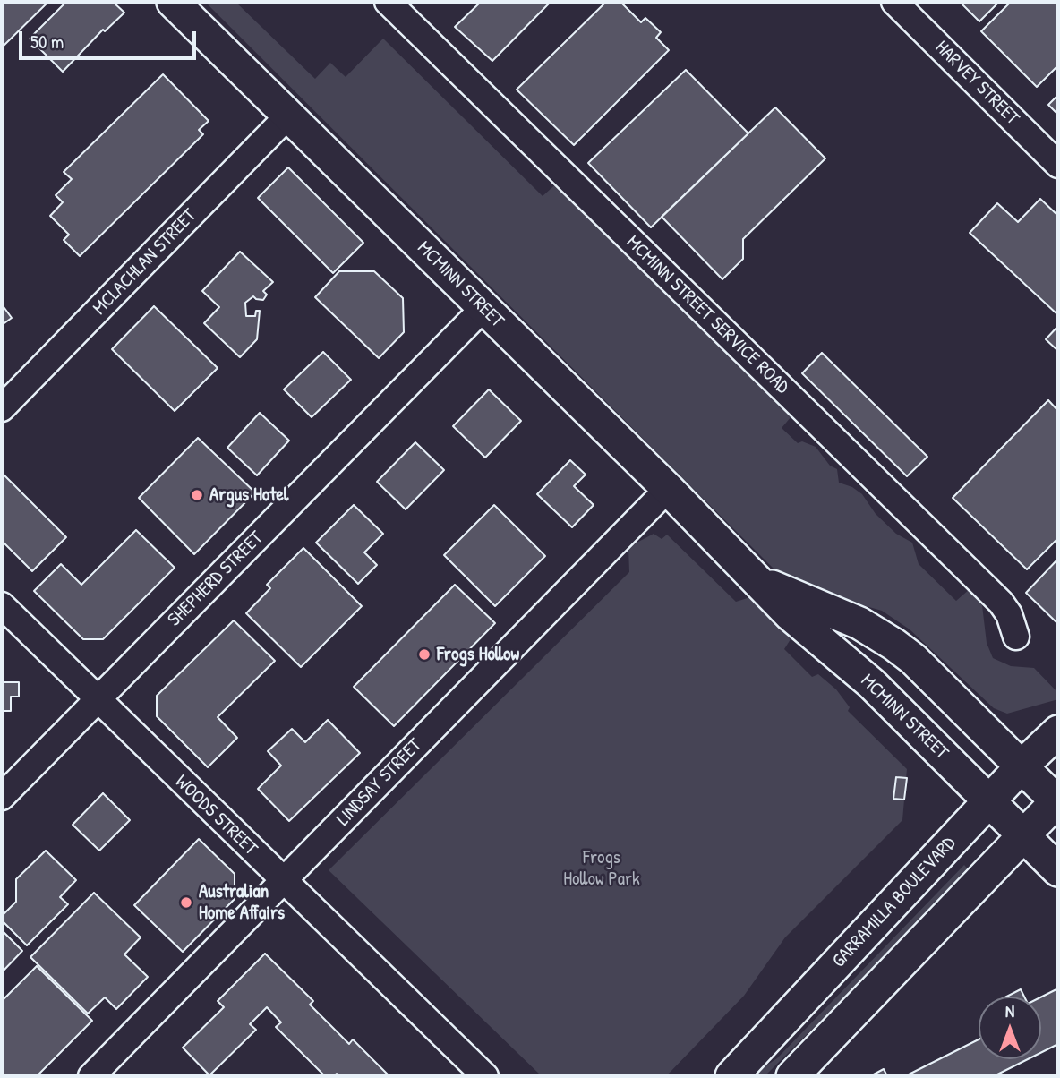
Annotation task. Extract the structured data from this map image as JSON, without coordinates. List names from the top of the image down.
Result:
{
  "streets": {
    "street": [
      "HARVEY STREET",
      "MCLACHLAN STREET",
      "MCMINN STREET",
      "MCMINN STREET SERVICE ROAD",
      "SHEPHERD STREET",
      "LINDSAY STREET",
      "WOODS STREET",
      "GARRAMILLA BOULEVARD"
    ]
  },
  "crossings": [
    ["MCLACHLAN STREET", "MCMINN STREET"],
    ["MCMINN STREET", "SHEPHERD STREET"],
    ["MCMINN STREET", "LINDSAY STREET"],
    ["MCMINN STREET", "GARRAMILLA BOULEVARD"],
    ["SHEPHERD STREET", "WOODS STREET"],
    ["LINDSAY STREET", "WOODS STREET"]
  ],
  "parks": ["Frogs Hollow Park"],
  "places": ["Argus Hotel", "Frogs Hollow", "Australian Home Affairs"],
  "scale_bar": "50 m",
  "north": "top"
}
